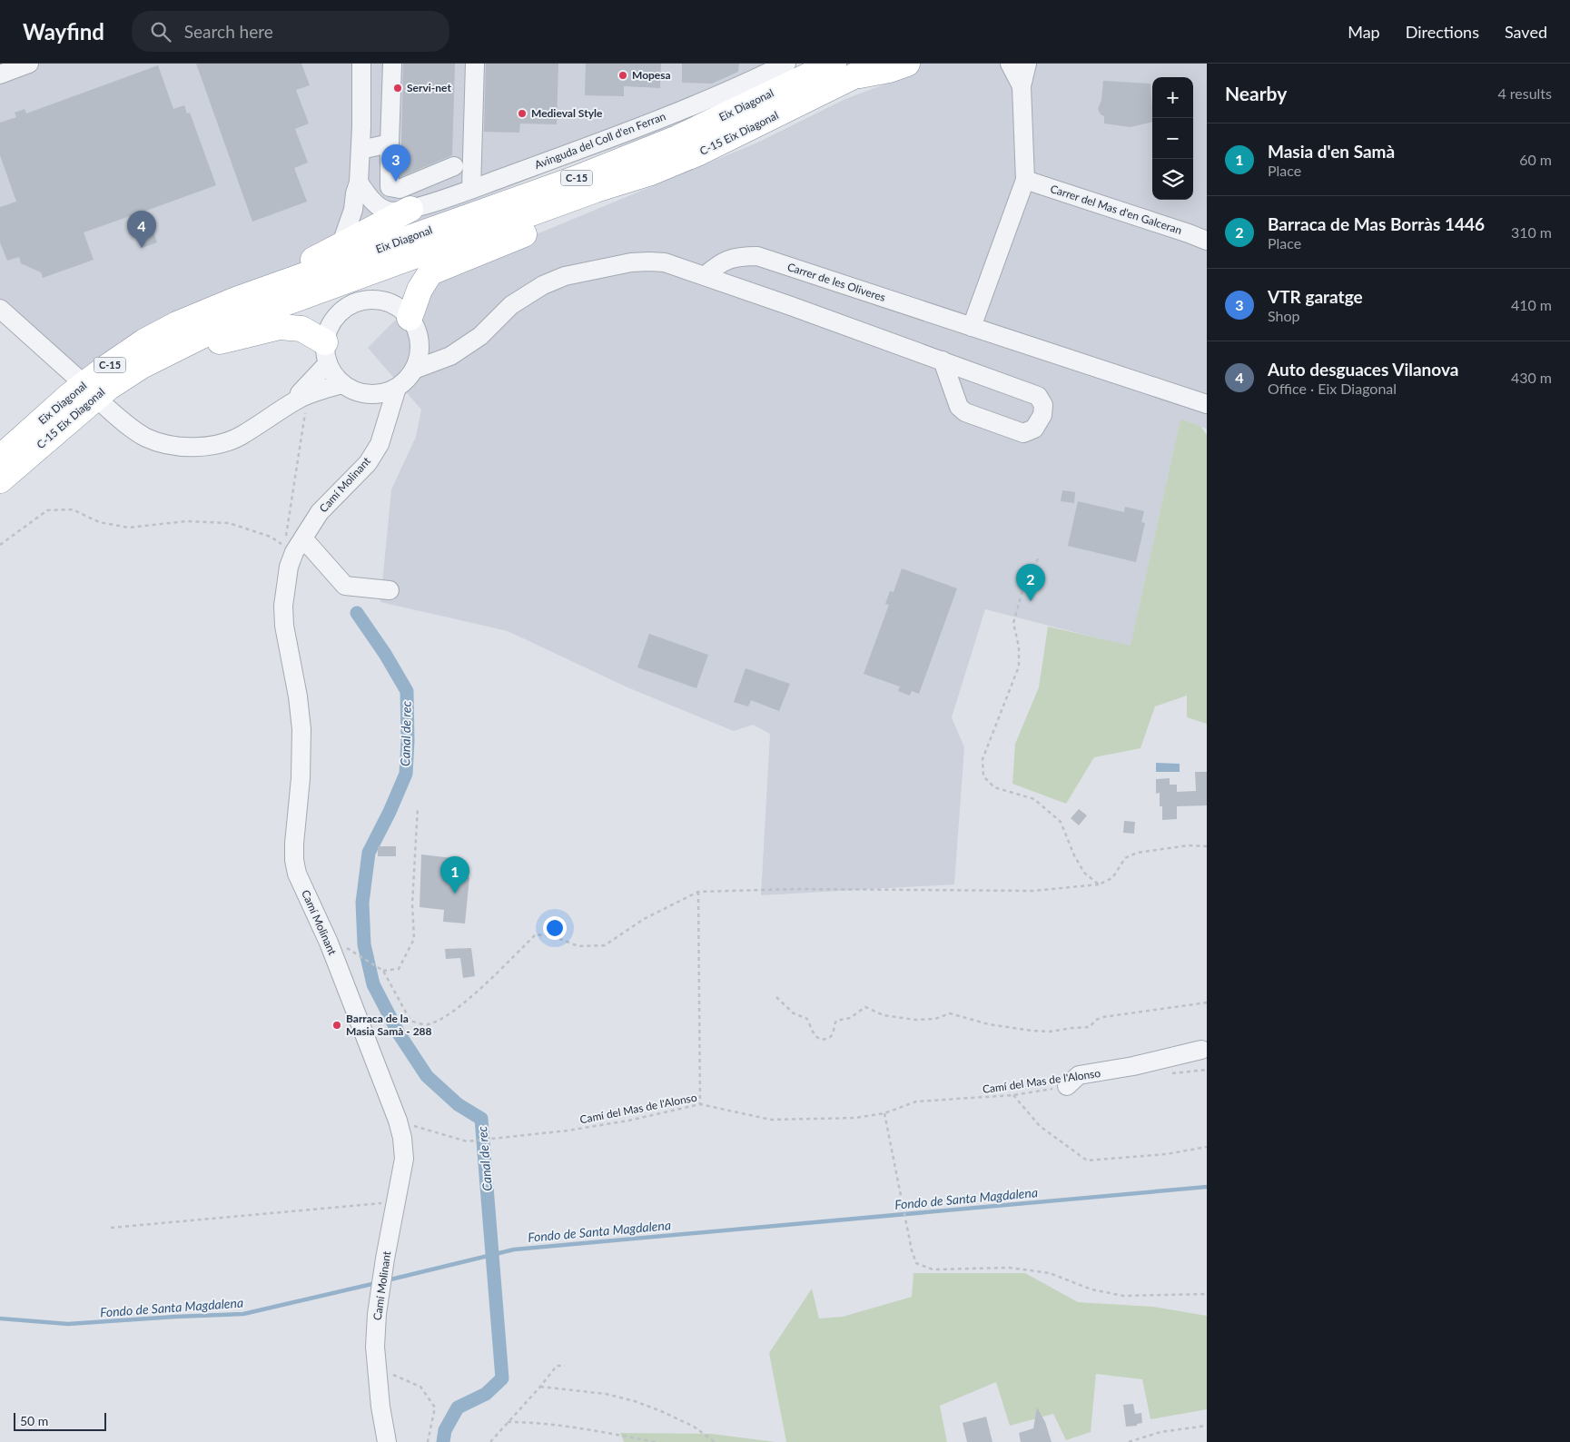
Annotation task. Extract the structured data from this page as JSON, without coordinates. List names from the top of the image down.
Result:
{
  "streets": {
    "highway": ["Eix Diagonal", "C-15 Eix Diagonal", "C-15"],
    "street": [
      "Avinguda del Coll d'en Ferran",
      "Carrer del Mas d'en Galceran",
      "Carrer de les Oliveres",
      "Camí Molinant"
    ],
    "path": ["Camí del Mas de l'Alonso"]
  },
  "crossings": [
    ["Eix Diagonal", "C-15 Eix Diagonal"],
    ["C-15 Eix Diagonal", "C-15"],
    ["C-15", "Camí Molinant"],
    ["Camí Molinant", "Camí del Mas de l'Alonso"]
  ],
  "water": ["Canal de rec", "Fondo de Santa Magdalena"],
  "places": [
    "Mopesa",
    "Servi-net",
    "Medieval Style",
    "Barraca de la Masia Samà - 288"
  ],
  "scale_bar": "50 m",
  "page": {
    "header": "Wayfind",
    "search": "Search here",
    "nav": ["Map", "Directions", "Saved"],
    "heading": ["Nearby", "4 results"],
    "map_buttons": ["+", "−"],
    "list": [
      {
        "mark": "1",
        "name": "Masia d'en Samà",
        "note": "Place",
        "value": "60 m"
      },
      {
        "mark": "2",
        "name": "Barraca de Mas Borràs 1446",
        "note": "Place",
        "value": "310 m"
      },
      {
        "mark": "3",
        "name": "VTR garatge",
        "note": "Shop",
        "value": "410 m"
      },
      {
        "mark": "4",
        "name": "Auto desguaces Vilanova",
        "note": "Office · Eix Diagonal",
        "value": "430 m"
      }
    ],
    "pins": [
      "3",
      "4",
      "2",
      "1"
    ],
    "scale": "50 m"
  }
}
